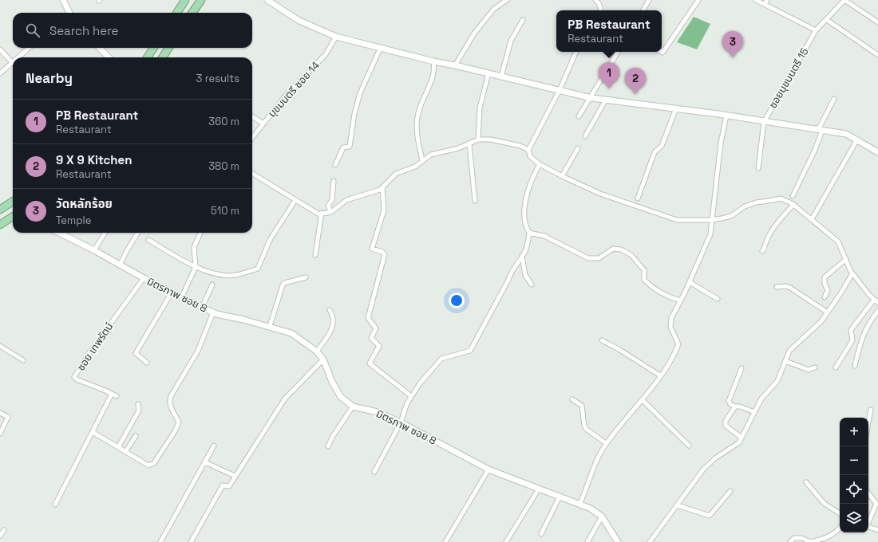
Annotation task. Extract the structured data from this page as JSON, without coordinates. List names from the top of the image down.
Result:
{
  "streets": {
    "street": [
      "ซอยมุขมนตรี 15",
      "มุขมนตรี ซอย 14",
      "มิตรภาพ ซอย 8",
      "ซอย เทพรัตน์"
    ]
  },
  "crossings": [
    ["มิตรภาพ ซอย 8", "ซอย เทพรัตน์"]
  ],
  "page": {
    "popup": ["PB Restaurant", "Restaurant"],
    "search": "Search here",
    "pins": ["3", "1", "2"],
    "heading": ["Nearby", "3 results"],
    "list": [
      {
        "mark": "1",
        "name": "PB Restaurant",
        "note": "Restaurant",
        "value": "360 m"
      },
      {
        "mark": "2",
        "name": "9 X 9 Kitchen",
        "note": "Restaurant",
        "value": "380 m"
      },
      {
        "mark": "3",
        "name": "วัดหลักร้อย",
        "note": "Temple",
        "value": "510 m"
      }
    ],
    "map_buttons": ["+", "−"]
  }
}
